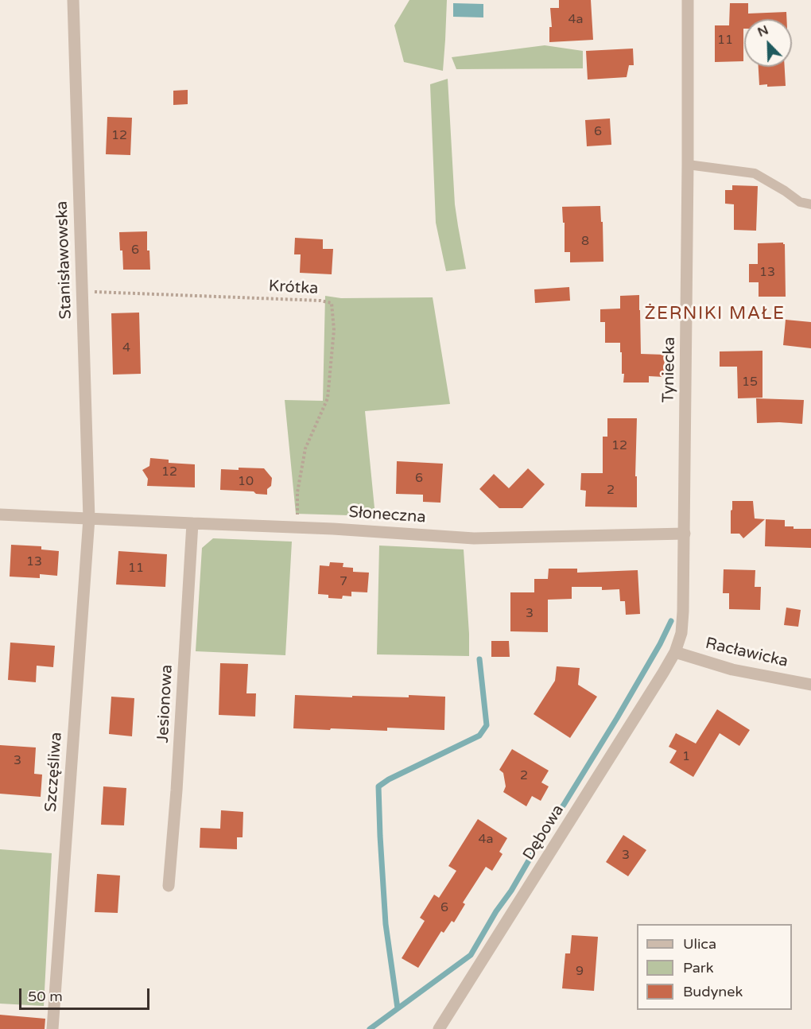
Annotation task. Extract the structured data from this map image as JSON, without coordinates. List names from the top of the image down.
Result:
{
  "streets": {
    "street": [
      "Stanisławowska",
      "Tyniecka",
      "Słoneczna",
      "Racławicka",
      "Jesionowa",
      "Szczęśliwa",
      "Dębowa"
    ],
    "path": ["Krótka"]
  },
  "crossings": [
    ["Stanisławowska", "Krótka"],
    ["Stanisławowska", "Słoneczna"],
    ["Stanisławowska", "Szczęśliwa"],
    ["Krótka", "Słoneczna"],
    ["Tyniecka", "Słoneczna"],
    ["Tyniecka", "Racławicka"],
    ["Tyniecka", "Dębowa"],
    ["Słoneczna", "Jesionowa"],
    ["Słoneczna", "Szczęśliwa"],
    ["Racławicka", "Dębowa"]
  ],
  "districts": ["ŻERNIKI MAŁE"],
  "house_numbers": [
    "4a",
    "11",
    "6",
    "12",
    "8",
    "6",
    "13",
    "4",
    "15",
    "12",
    "12",
    "6",
    "10",
    "2",
    "13",
    "11",
    "7",
    "3",
    "1",
    "3",
    "2",
    "4a",
    "3",
    "6",
    "9"
  ],
  "legend": ["Ulica", "Park", "Budynek"],
  "scale_bar": "50 m",
  "north": "top left"
}
